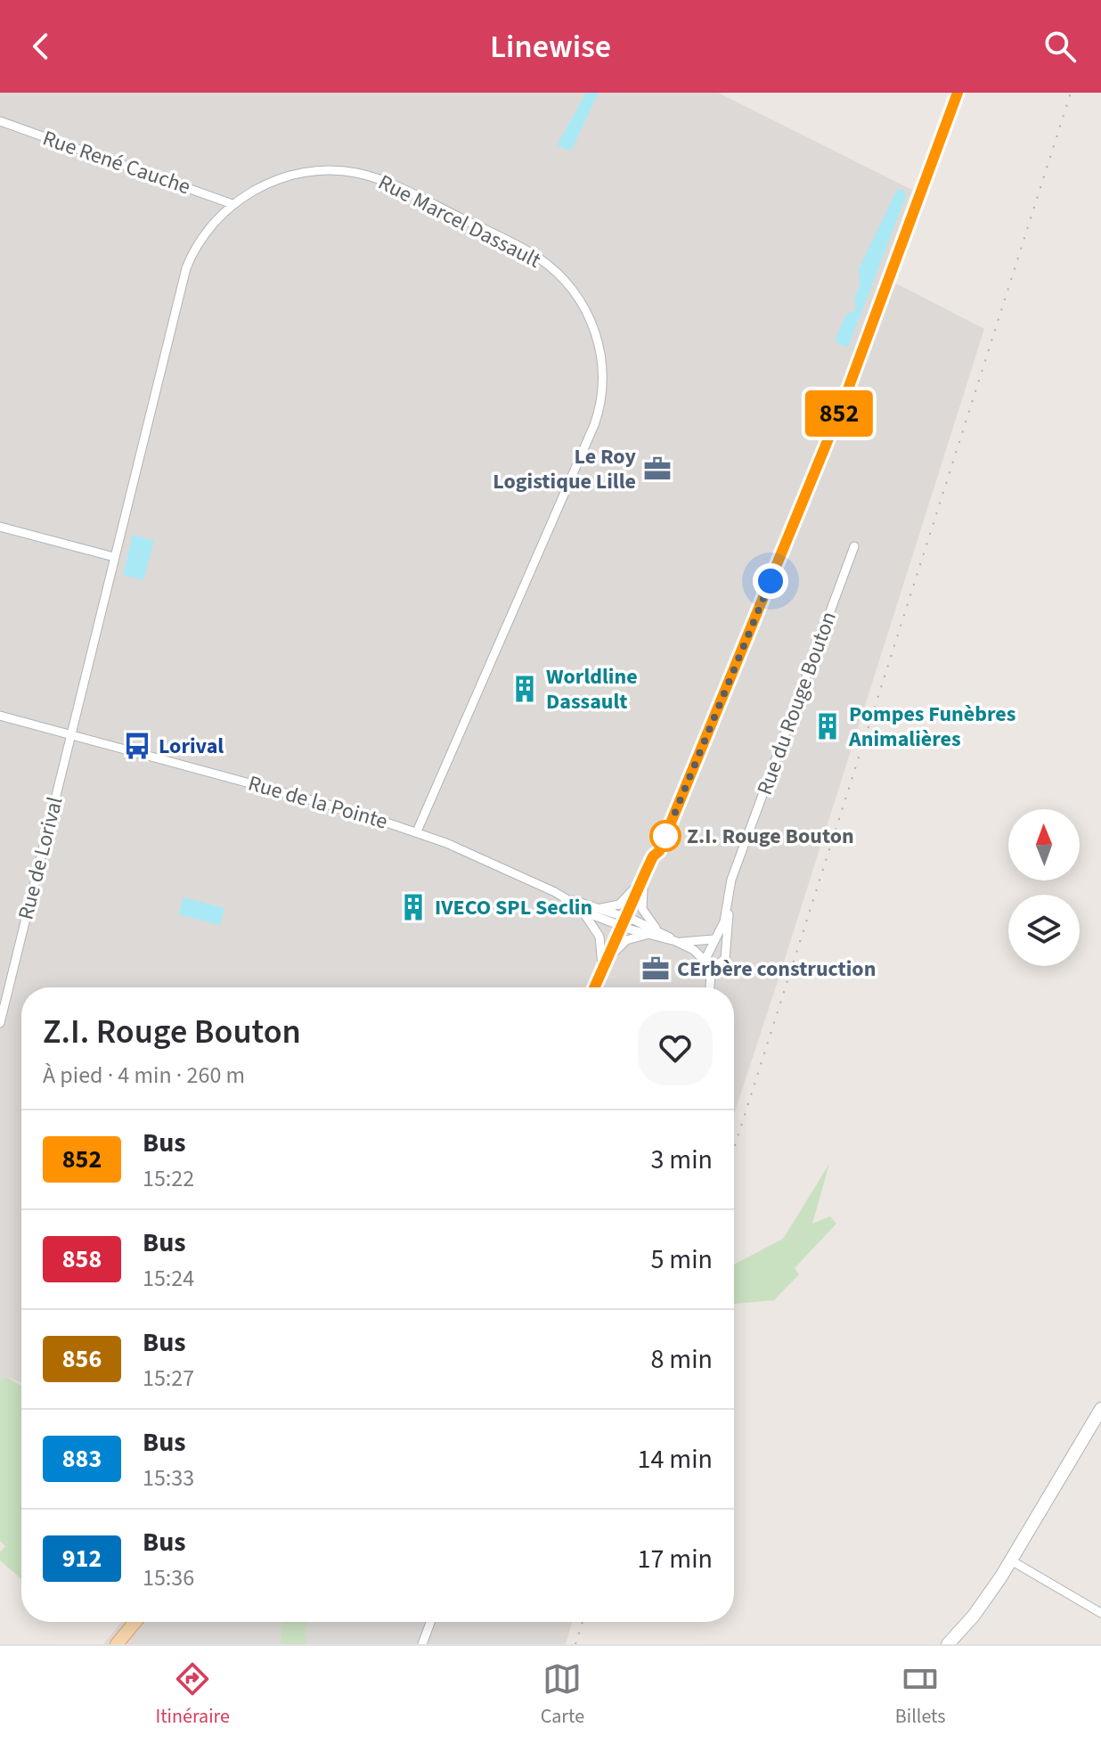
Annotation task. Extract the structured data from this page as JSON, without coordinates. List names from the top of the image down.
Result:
{
  "streets": {
    "street": [
      "Rue René Cauche",
      "Rue Marcel Dassault",
      "Rue du Rouge Bouton",
      "Rue de la Pointe",
      "Rue de Lorival"
    ]
  },
  "crossings": [
    ["Rue René Cauche", "Rue Marcel Dassault"],
    ["Rue Marcel Dassault", "Rue de la Pointe"],
    ["Rue Marcel Dassault", "Rue de Lorival"],
    ["Rue de la Pointe", "Rue de Lorival"]
  ],
  "places": {
    "office": ["Le Roy Logistique Lille", "CErbère construction"],
    "building": ["Worldline Dassault", "Pompes Funèbres Animalières", "IVECO SPL Seclin"],
    "bus stop": ["Lorival"],
    "other": ["Z.I. Rouge Bouton"]
  },
  "lines": ["bus line 852"],
  "north": "top",
  "page": {
    "header": "Linewise",
    "on_map": "852",
    "heading": ["Z.I. Rouge Bouton", "À pied · 4 min · 260 m"],
    "list": [
      {
        "mark": "852",
        "name": "Bus",
        "note": "15:22",
        "value": "3 min"
      },
      {
        "mark": "858",
        "name": "Bus",
        "note": "15:24",
        "value": "5 min"
      },
      {
        "mark": "856",
        "name": "Bus",
        "note": "15:27",
        "value": "8 min"
      },
      {
        "mark": "883",
        "name": "Bus",
        "note": "15:33",
        "value": "14 min"
      },
      {
        "mark": "912",
        "name": "Bus",
        "note": "15:36",
        "value": "17 min"
      }
    ],
    "tabs": ["Itinéraire", "Carte", "Billets"]
  }
}
